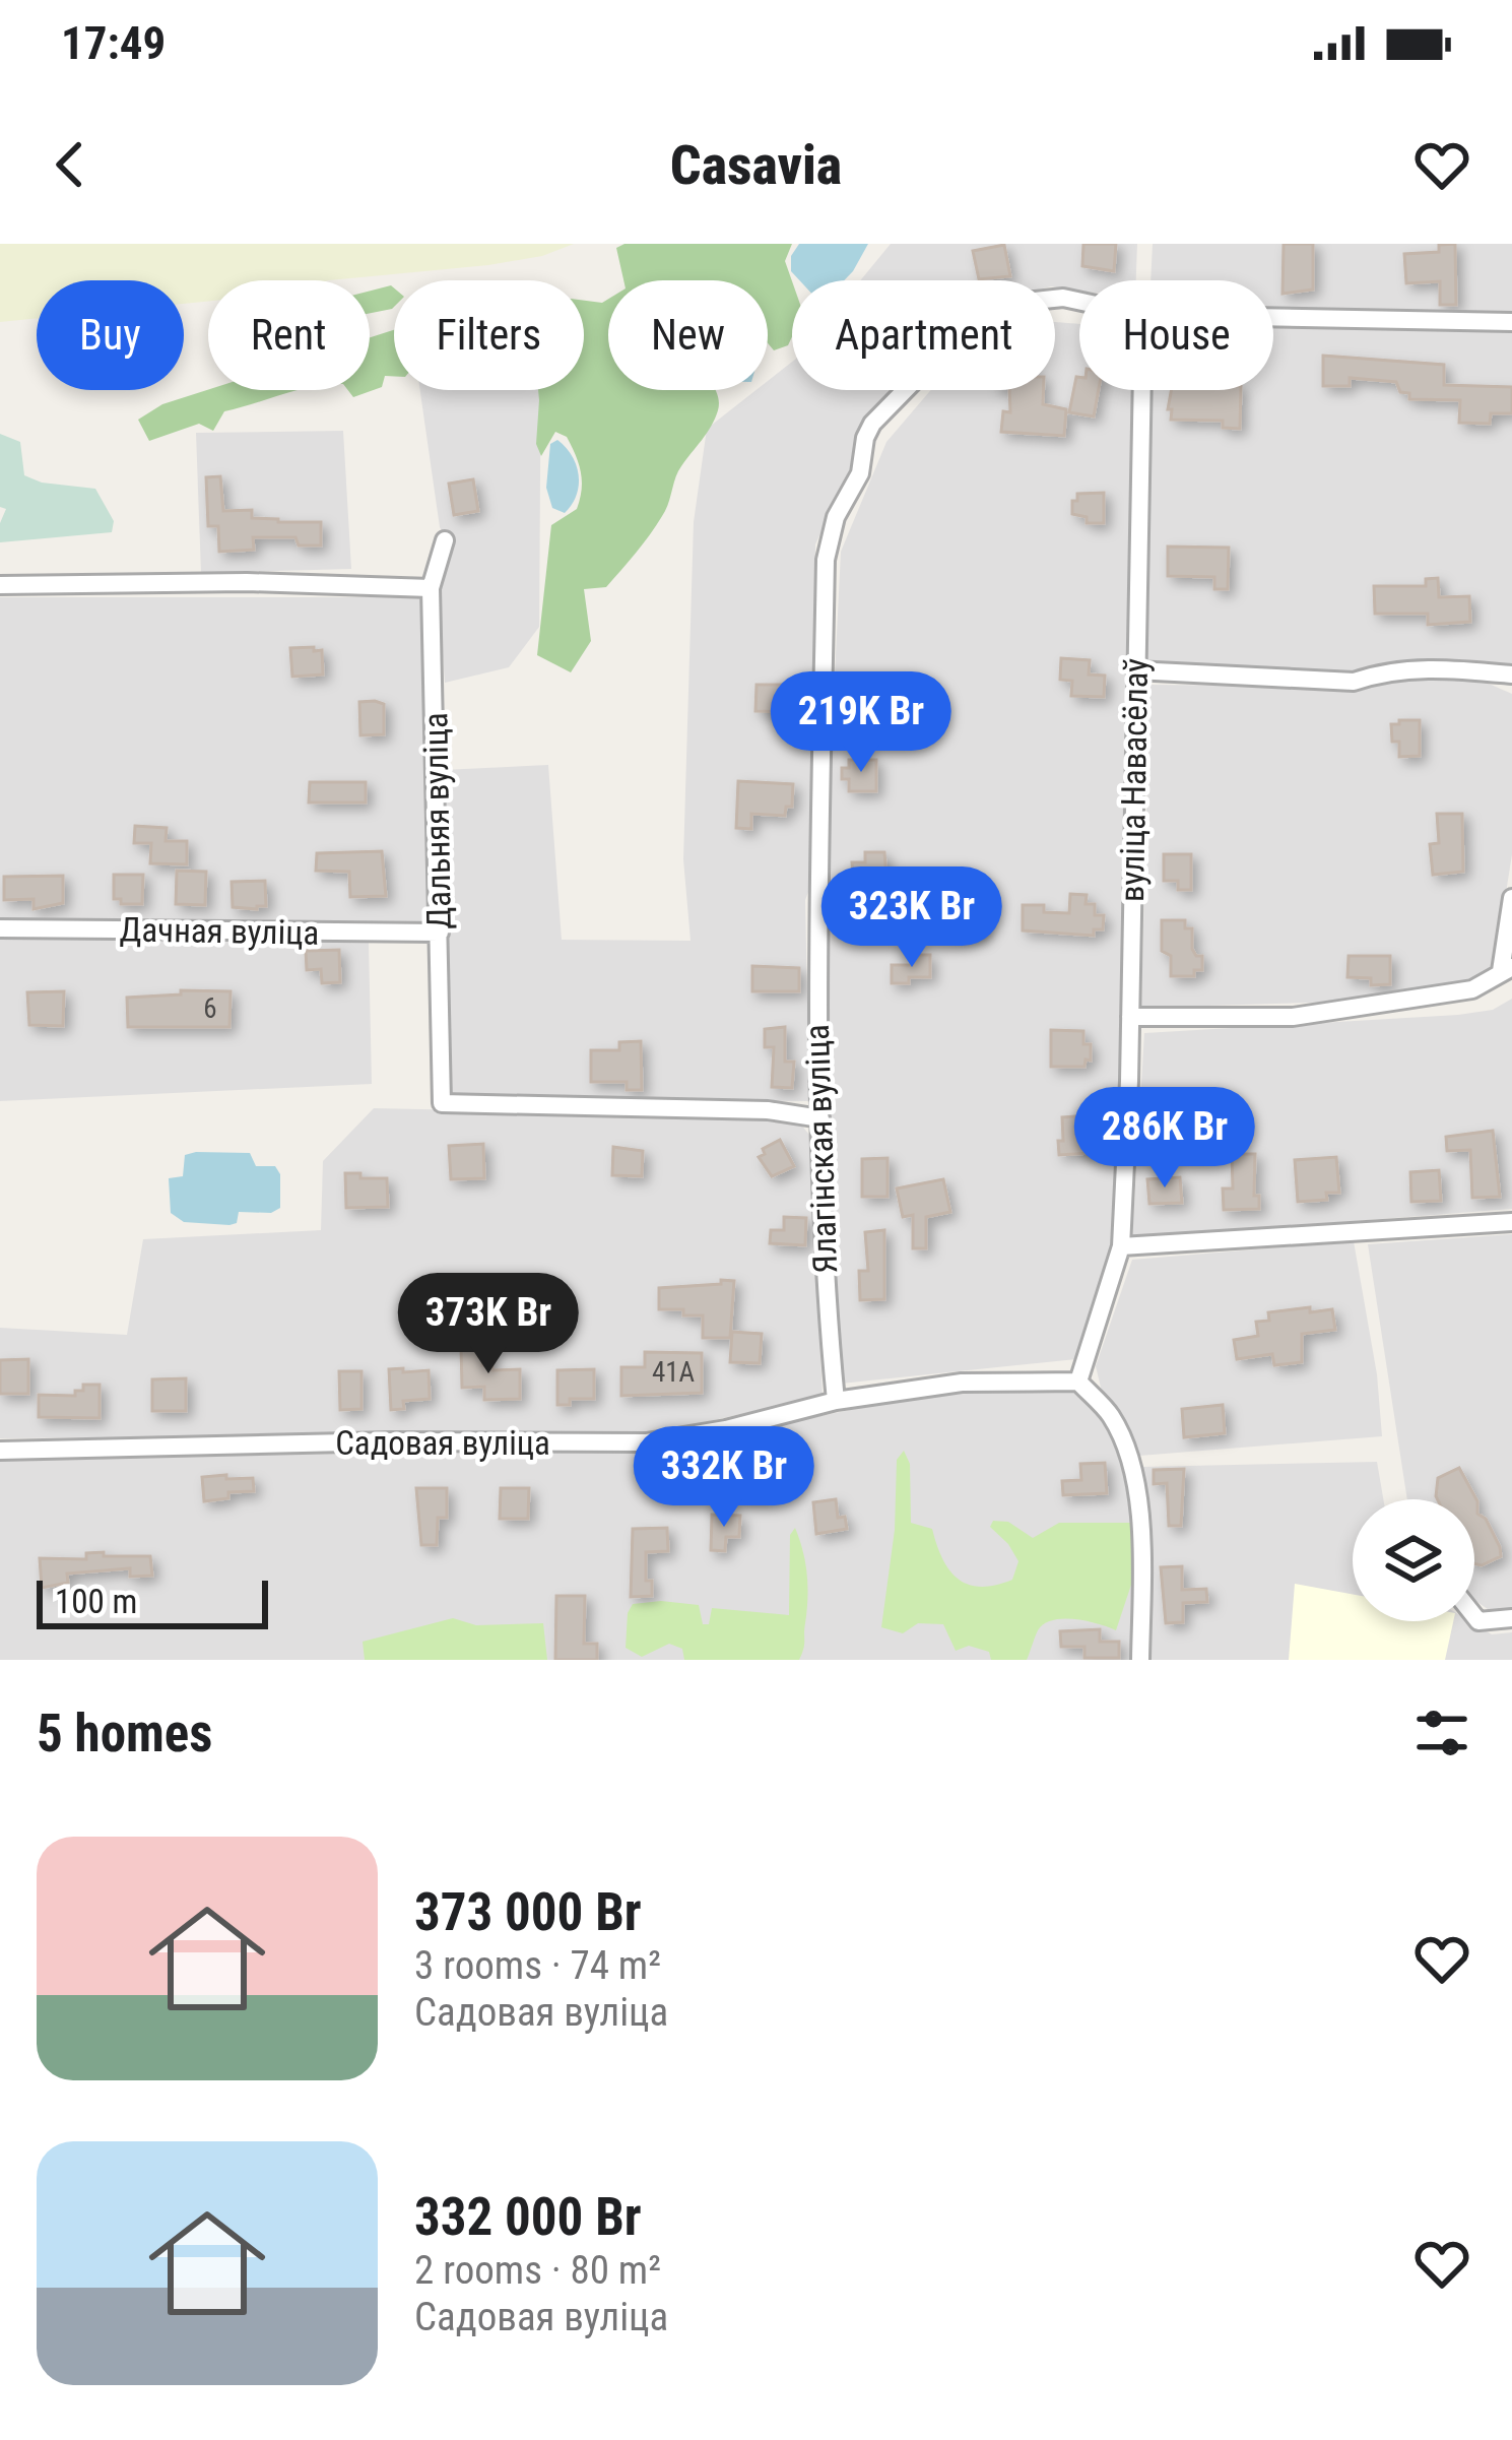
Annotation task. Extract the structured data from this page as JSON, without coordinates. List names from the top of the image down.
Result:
{
  "streets": {
    "street": [
      "вуліца Навасёлаў",
      "Дальняя вуліца",
      "Дачная вуліца",
      "Ялагінская вуліца",
      "Садовая вуліца"
    ]
  },
  "crossings": [
    ["Дальняя вуліца", "Дачная вуліца"],
    ["Дальняя вуліца", "Ялагінская вуліца"],
    ["Ялагінская вуліца", "Садовая вуліца"]
  ],
  "house_numbers": ["6", "41А"],
  "scale_bar": "100 m",
  "page": {
    "status": "17:49",
    "header": "Casavia",
    "chip": [
      "Buy",
      "Rent",
      "Filters",
      "New",
      "Apartment",
      "House"
    ],
    "price": [
      "219K Br",
      "323K Br",
      "286K Br",
      "373K Br",
      "332K Br"
    ],
    "scale": "100 m",
    "heading": "5 homes",
    "list": [
      {
        "name": "373 000 Br",
        "note": "3 rooms · 74 m² · Садовая вуліца"
      },
      {
        "name": "332 000 Br",
        "note": "2 rooms · 80 m² · Садовая вуліца"
      }
    ]
  }
}
